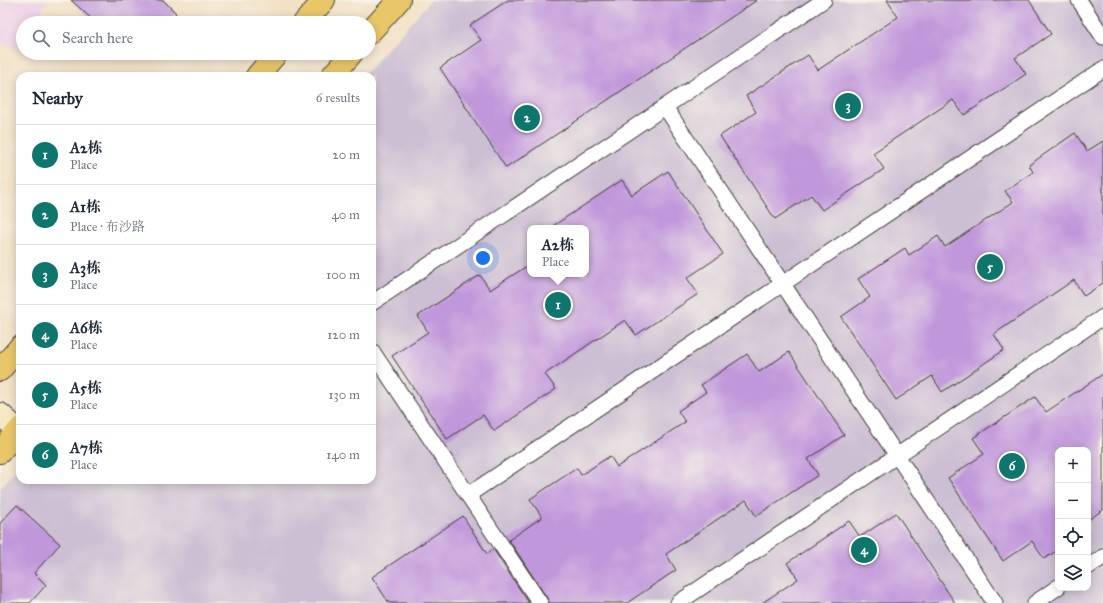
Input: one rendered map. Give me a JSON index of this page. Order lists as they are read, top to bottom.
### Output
{
  "page": {
    "search": "Search here",
    "heading": ["Nearby", "6 results"],
    "pins": [
      "3",
      "2",
      "5",
      "1",
      "6",
      "4"
    ],
    "list": [
      {
        "mark": "1",
        "name": "A2栋",
        "note": "Place",
        "value": "20 m"
      },
      {
        "mark": "2",
        "name": "A1栋",
        "note": "Place · 布沙路",
        "value": "40 m"
      },
      {
        "mark": "3",
        "name": "A3栋",
        "note": "Place",
        "value": "100 m"
      },
      {
        "mark": "4",
        "name": "A6栋",
        "note": "Place",
        "value": "120 m"
      },
      {
        "mark": "5",
        "name": "A5栋",
        "note": "Place",
        "value": "130 m"
      },
      {
        "mark": "6",
        "name": "A7栋",
        "note": "Place",
        "value": "140 m"
      }
    ],
    "popup": ["A2栋", "Place"],
    "map_buttons": ["+", "−"]
  }
}
